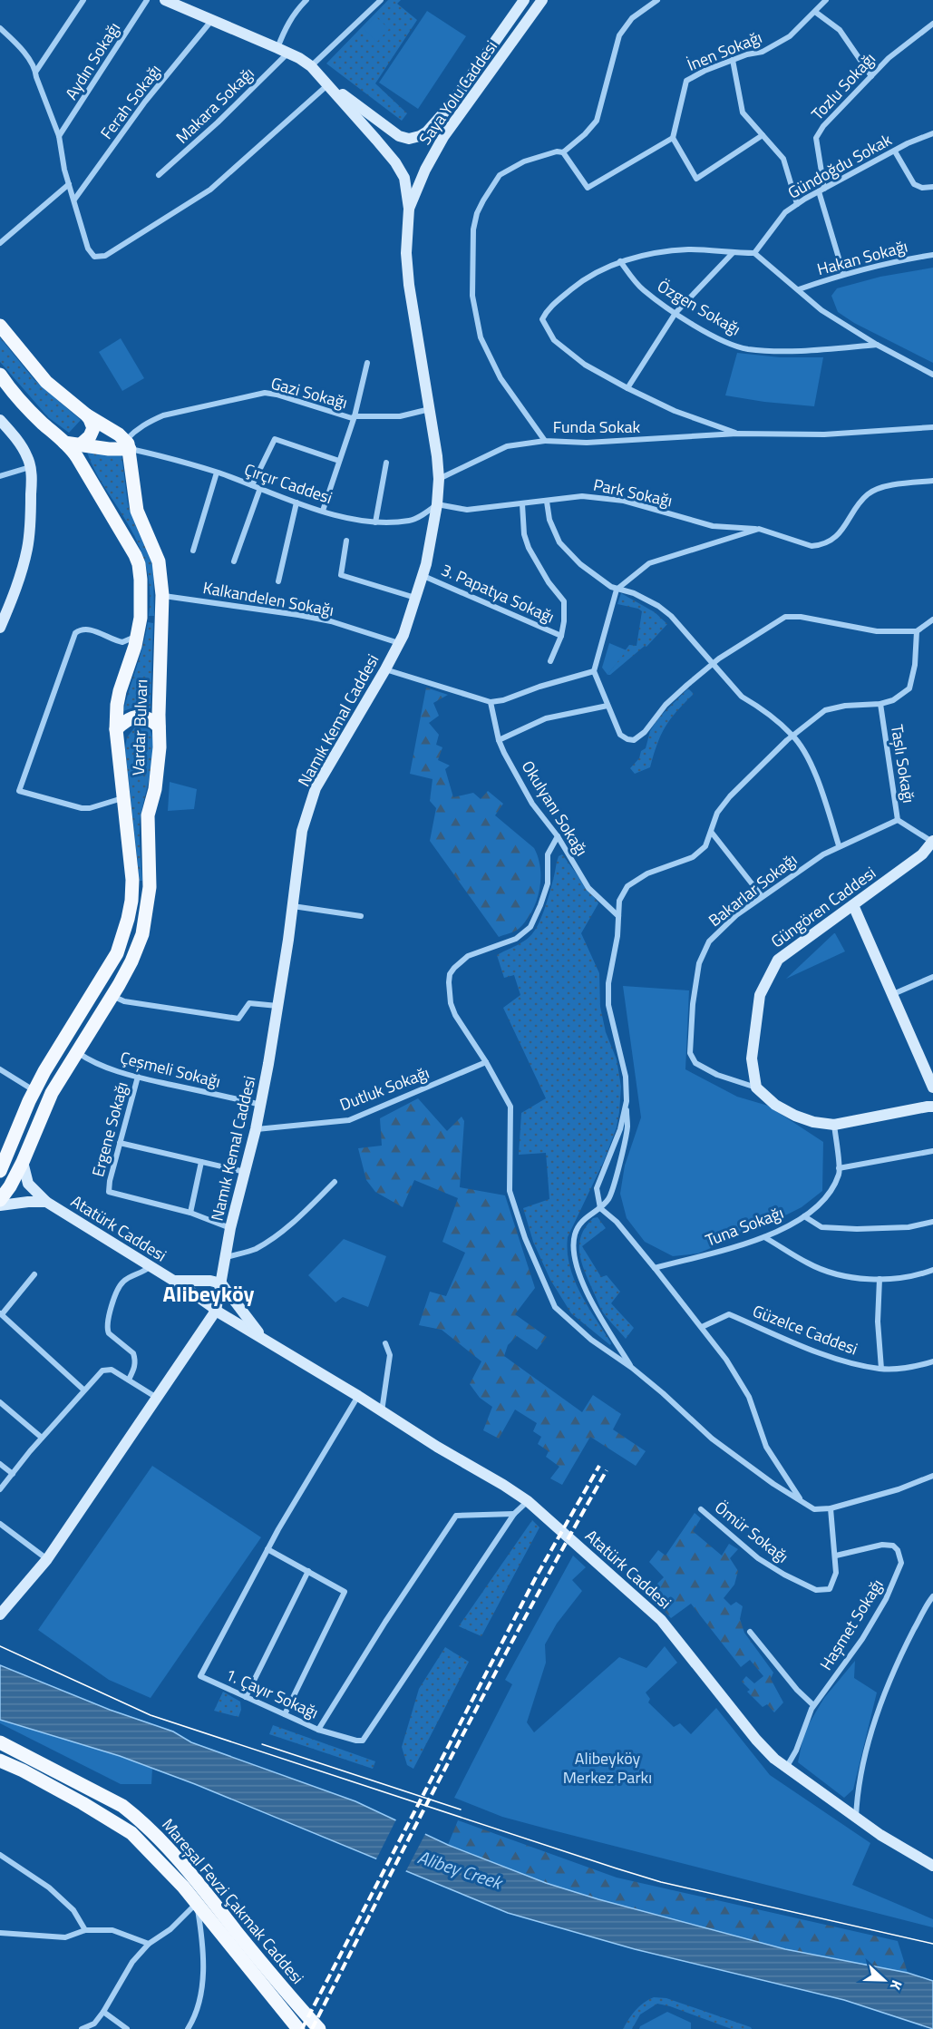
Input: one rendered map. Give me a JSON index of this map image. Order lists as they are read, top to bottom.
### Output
{
  "streets": {
    "main road": [
      "Saya Yolu Caddesi",
      "Namık Kemal Caddesi",
      "Vardar Bulvarı",
      "Güngören Caddesi",
      "Atatürk Caddesi",
      "Mareşal Fevzi Çakmak Caddesi"
    ],
    "street": [
      "İnen Sokağı",
      "Aydın Sokağı",
      "Tozlu Sokağı",
      "Ferah Sokağı",
      "Makara Sokağı",
      "Gündoğdu Sokak",
      "Hakan Sokağı",
      "Özgen Sokağı",
      "Gazi Sokağı",
      "Funda Sokak",
      "Çırçır Caddesi",
      "Park Sokağı",
      "3. Papatya Sokağı",
      "Kalkandelen Sokağı",
      "Taşlı Sokağı",
      "Okulyanı Sokağı",
      "Bakarlar Sokağı",
      "Çeşmeli Sokağı",
      "Dutluk Sokağı",
      "Ergene Sokağı",
      "Tuna Sokağı",
      "Güzelce Caddesi",
      "Ömür Sokağı",
      "Haşmet Sokağı",
      "1. Çayır Sokağı"
    ]
  },
  "crossings": [
    ["Tozlu Sokağı", "Gündoğdu Sokak"],
    ["Saya Yolu Caddesi", "Namık Kemal Caddesi"],
    ["Ferah Sokağı", "Namık Kemal Caddesi"],
    ["Makara Sokağı", "Namık Kemal Caddesi"],
    ["Gazi Sokağı", "Çırçır Caddesi"],
    ["Gazi Sokağı", "Namık Kemal Caddesi"],
    ["Gazi Sokağı", "Vardar Bulvarı"],
    ["Çırçır Caddesi", "Park Sokağı"],
    ["Çırçır Caddesi", "Namık Kemal Caddesi"],
    ["Çırçır Caddesi", "Vardar Bulvarı"],
    ["Park Sokağı", "Namık Kemal Caddesi"],
    ["3. Papatya Sokağı", "Namık Kemal Caddesi"],
    ["Kalkandelen Sokağı", "Namık Kemal Caddesi"],
    ["Kalkandelen Sokağı", "Vardar Bulvarı"],
    ["Namık Kemal Caddesi", "Çeşmeli Sokağı"],
    ["Namık Kemal Caddesi", "Dutluk Sokağı"],
    ["Namık Kemal Caddesi", "Ergene Sokağı"],
    ["Namık Kemal Caddesi", "Atatürk Caddesi"],
    ["Vardar Bulvarı", "Çeşmeli Sokağı"],
    ["Vardar Bulvarı", "Atatürk Caddesi"],
    ["Taşlı Sokağı", "Bakarlar Sokağı"],
    ["Taşlı Sokağı", "Güngören Caddesi"],
    ["Bakarlar Sokağı", "Güngören Caddesi"],
    ["Çeşmeli Sokağı", "Ergene Sokağı"],
    ["Atatürk Caddesi", "Haşmet Sokağı"],
    ["Atatürk Caddesi", "1. Çayır Sokağı"],
    ["Ömür Sokağı", "Haşmet Sokağı"]
  ],
  "districts": ["Alibeyköy"],
  "water": ["Alibey Creek"],
  "parks": ["Alibeyköy Merkez Parkı"],
  "north": "right"
}
